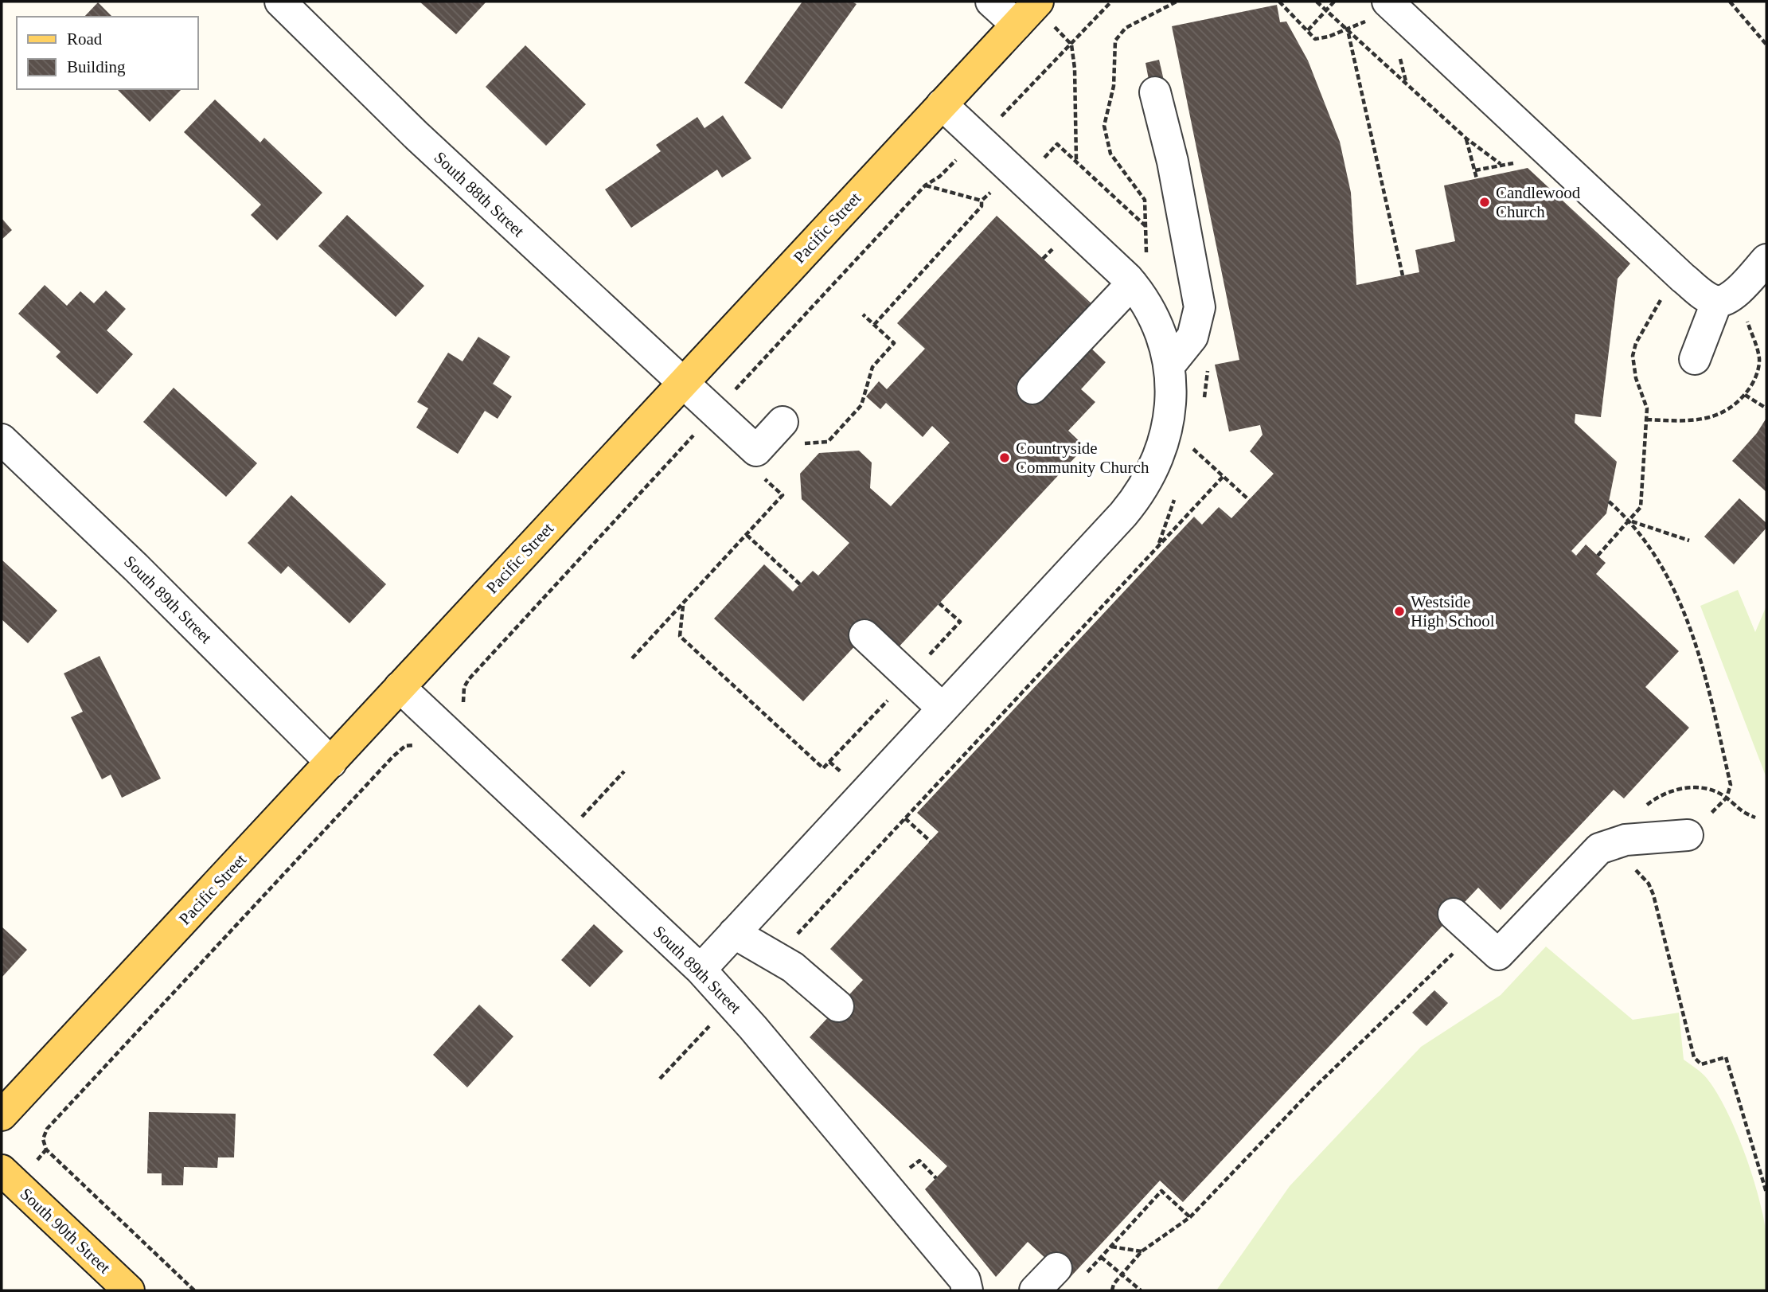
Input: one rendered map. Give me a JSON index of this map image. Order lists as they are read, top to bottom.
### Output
{
  "streets": {
    "main road": ["Pacific Street", "South 90th Street"],
    "street": ["South 88th Street", "South 89th Street"]
  },
  "crossings": [
    ["South 88th Street", "Pacific Street"],
    ["Pacific Street", "South 89th Street"]
  ],
  "places": ["Candlewood Church", "Countryside Community Church", "Westside High School"],
  "legend": ["Road", "Building"]
}
